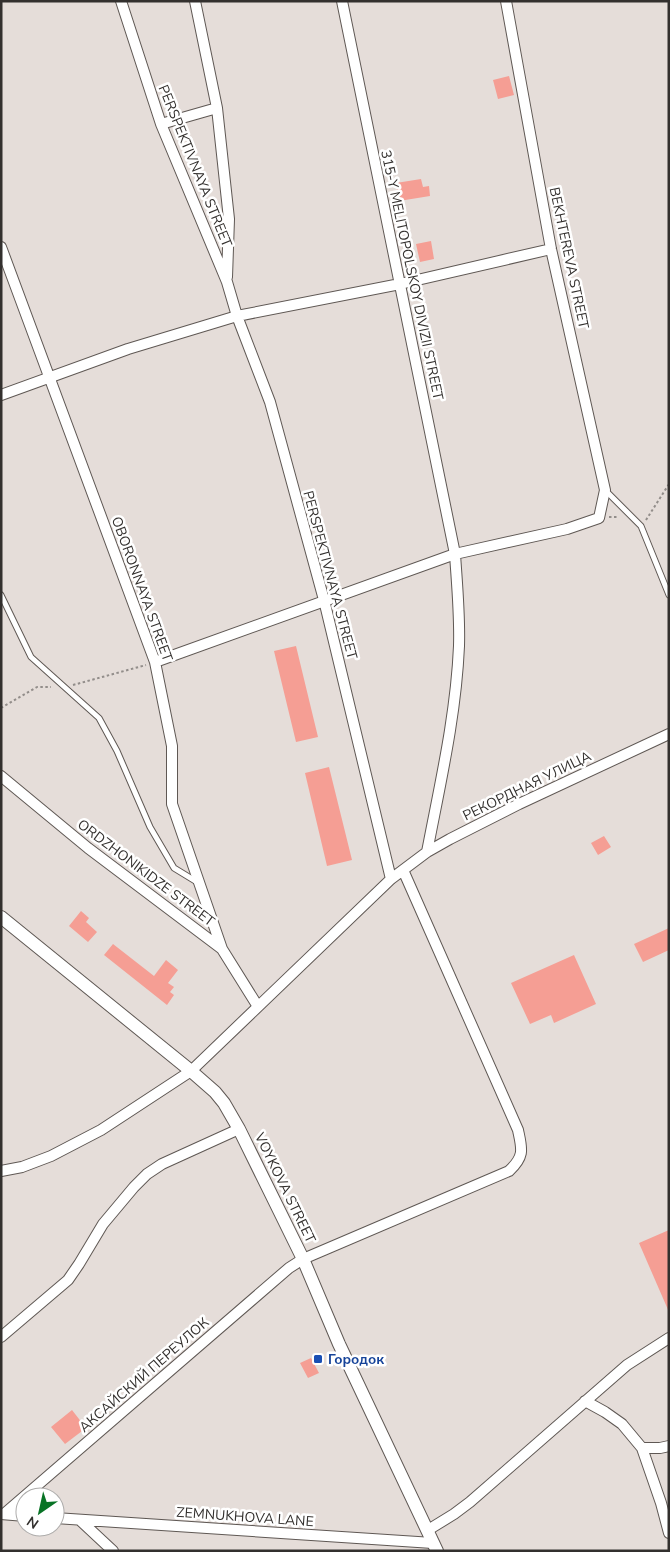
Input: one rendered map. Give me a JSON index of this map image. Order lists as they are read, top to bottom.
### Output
{
  "streets": {
    "street": [
      "PERSPEKTIVNAYA STREET",
      "BEKHTEREVA STREET",
      "315-Y MELITOPOLSKOY DIVIZII STREET",
      "OBORONNAYA STREET",
      "РЕКОРДНАЯ УЛИЦА",
      "ORDZHONIKIDZE STREET",
      "VOYKOVA STREET",
      "АКСАЙСКИЙ ПЕРЕУЛОК",
      "ZEMNUKHOVA LANE"
    ]
  },
  "crossings": [
    ["PERSPEKTIVNAYA STREET", "РЕКОРДНАЯ УЛИЦА"],
    ["315-Y MELITOPOLSKOY DIVIZII STREET", "РЕКОРДНАЯ УЛИЦА"],
    ["OBORONNAYA STREET", "ORDZHONIKIDZE STREET"],
    ["РЕКОРДНАЯ УЛИЦА", "ORDZHONIKIDZE STREET"],
    ["РЕКОРДНАЯ УЛИЦА", "VOYKOVA STREET"],
    ["РЕКОРДНАЯ УЛИЦА", "АКСАЙСКИЙ ПЕРЕУЛОК"],
    ["VOYKOVA STREET", "АКСАЙСКИЙ ПЕРЕУЛОК"],
    ["VOYKOVA STREET", "ZEMNUKHOVA LANE"]
  ],
  "places": {
    "transit": ["Городок"]
  },
  "north": "bottom left"
}
